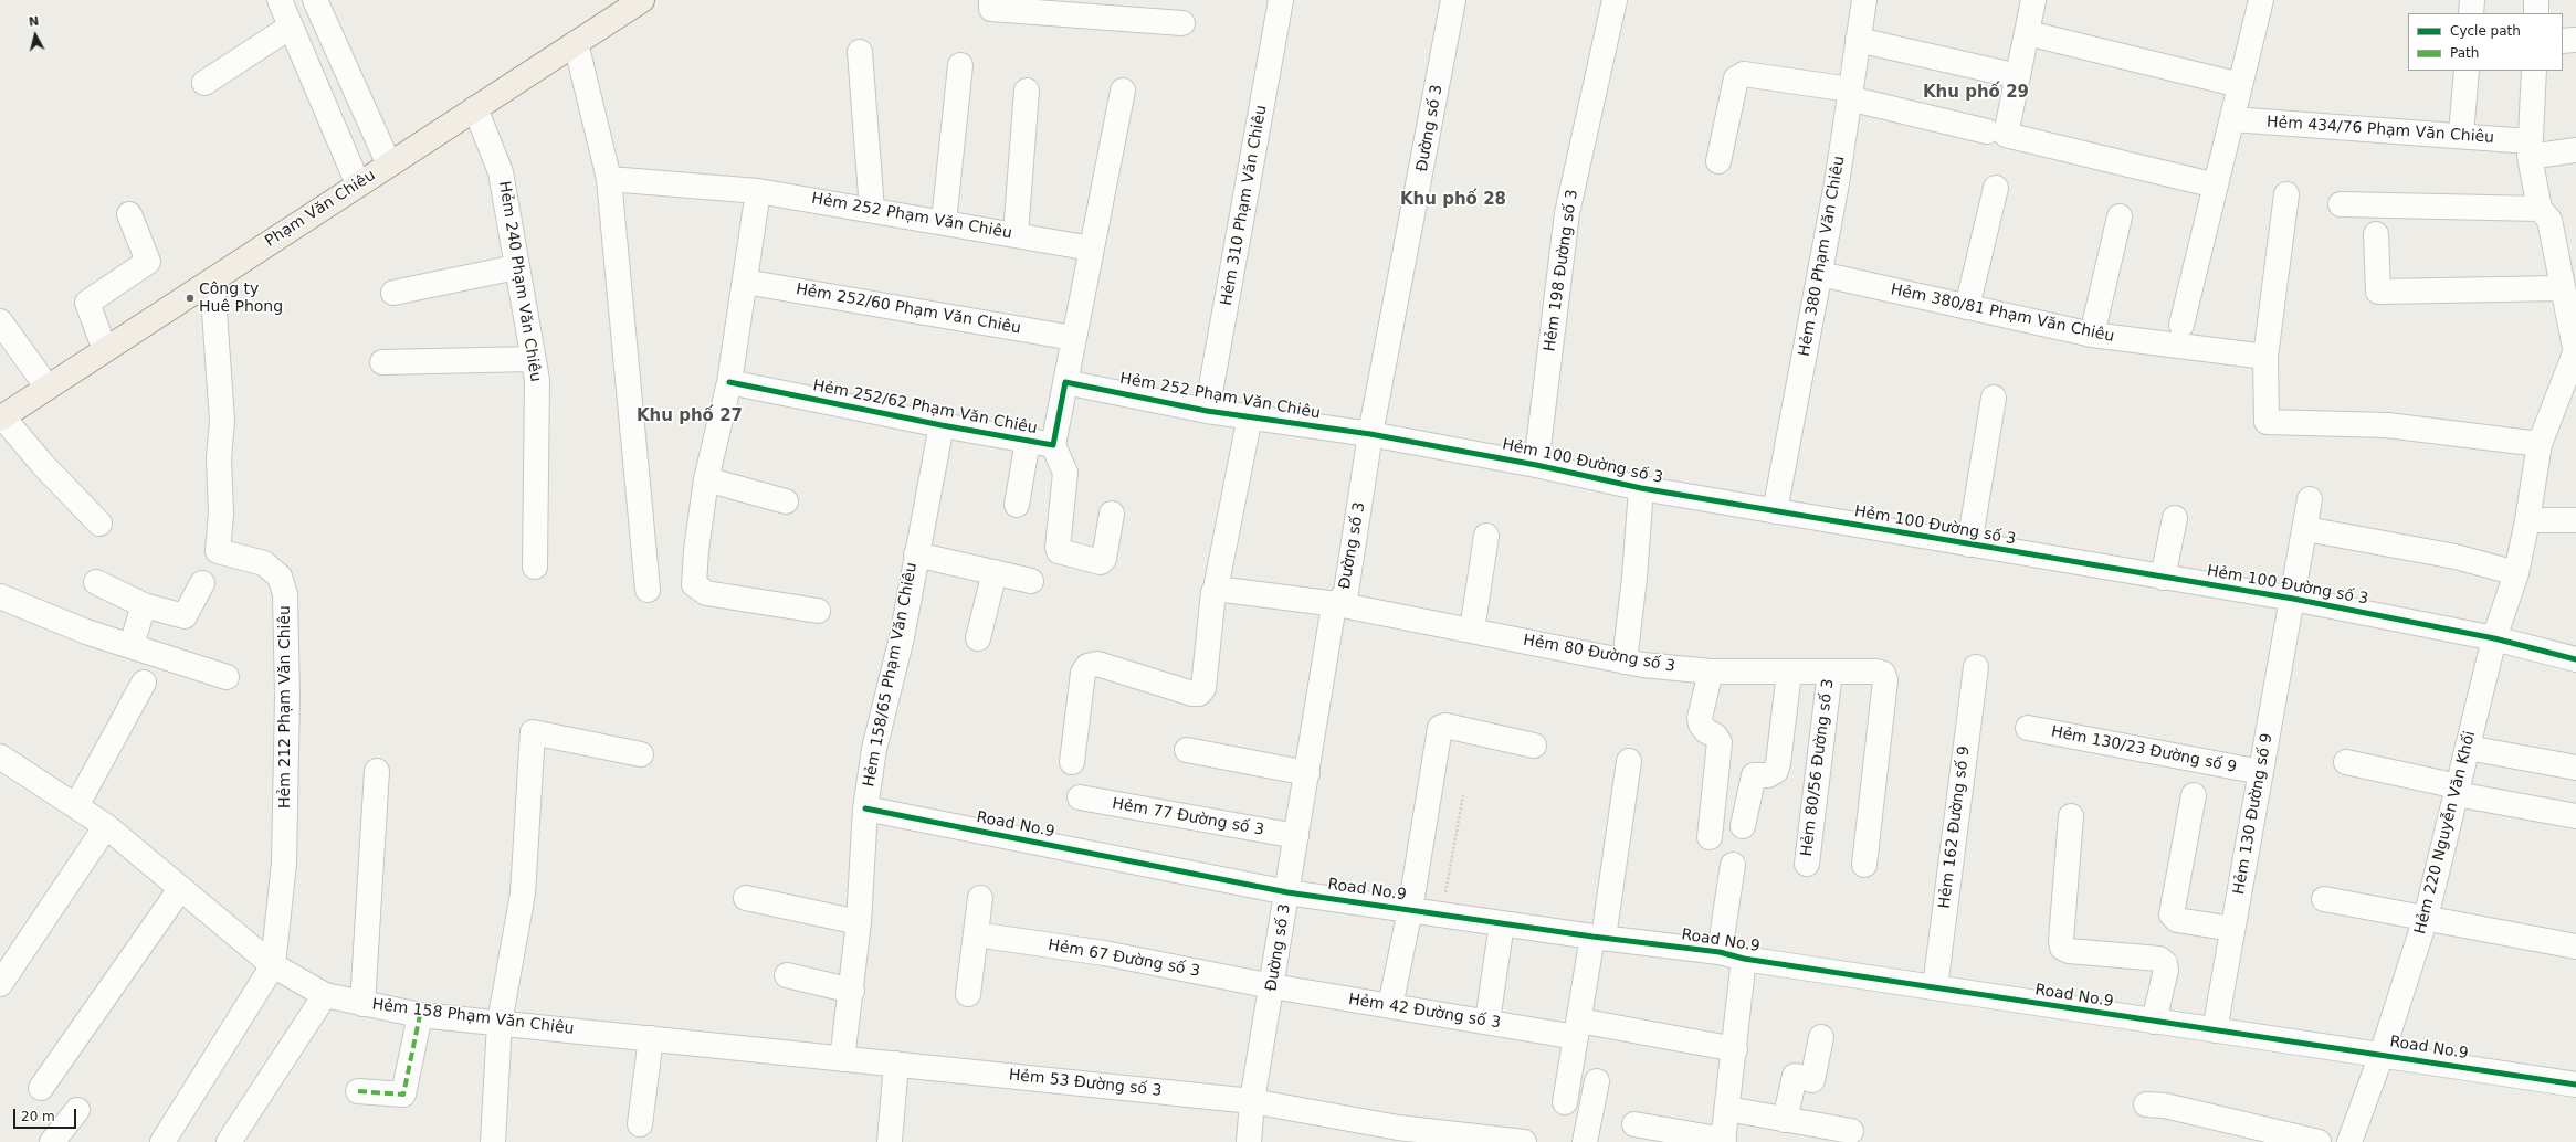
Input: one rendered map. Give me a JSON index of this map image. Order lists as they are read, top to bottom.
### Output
{
  "streets": {
    "main road": ["Phạm Văn Chiêu"],
    "street": [
      "Đường số 3",
      "Hẻm 434/76 Phạm Văn Chiêu",
      "Hẻm 310 Phạm Văn Chiêu",
      "Hẻm 252 Phạm Văn Chiêu",
      "Hẻm 380 Phạm Văn Chiêu",
      "Hẻm 198 Đường số 3",
      "Hẻm 240 Phạm Văn Chiêu",
      "Hẻm 252/60 Phạm Văn Chiêu",
      "Hẻm 380/81 Phạm Văn Chiêu",
      "Hẻm 252/62 Phạm Văn Chiêu",
      "Hẻm 100 Đường số 3",
      "Hẻm 80 Đường số 3",
      "Hẻm 158/65 Phạm Văn Chiêu",
      "Hẻm 212 Phạm Văn Chiêu",
      "Hẻm 130/23 Đường số 9",
      "Hẻm 80/56 Đường số 3",
      "Hẻm 130 Đường số 9",
      "Hẻm 77 Đường số 3",
      "Road No.9",
      "Hẻm 162 Đường số 9",
      "Hẻm 220 Nguyễn Văn Khối",
      "Hẻm 67 Đường số 3",
      "Hẻm 42 Đường số 3",
      "Hẻm 158 Phạm Văn Chiêu",
      "Hẻm 53 Đường số 3"
    ]
  },
  "crossings": [
    ["Đường số 3", "Hẻm 252 Phạm Văn Chiêu"],
    ["Đường số 3", "Hẻm 100 Đường số 3"],
    ["Đường số 3", "Hẻm 80 Đường số 3"],
    ["Đường số 3", "Hẻm 77 Đường số 3"],
    ["Đường số 3", "Road No.9"],
    ["Đường số 3", "Hẻm 67 Đường số 3"],
    ["Đường số 3", "Hẻm 42 Đường số 3"],
    ["Đường số 3", "Hẻm 53 Đường số 3"],
    ["Hẻm 310 Phạm Văn Chiêu", "Hẻm 252 Phạm Văn Chiêu"],
    ["Phạm Văn Chiêu", "Hẻm 240 Phạm Văn Chiêu"],
    ["Phạm Văn Chiêu", "Hẻm 212 Phạm Văn Chiêu"],
    ["Hẻm 252 Phạm Văn Chiêu", "Hẻm 252/62 Phạm Văn Chiêu"],
    ["Hẻm 252 Phạm Văn Chiêu", "Hẻm 100 Đường số 3"],
    ["Hẻm 380 Phạm Văn Chiêu", "Hẻm 380/81 Phạm Văn Chiêu"],
    ["Hẻm 380 Phạm Văn Chiêu", "Hẻm 100 Đường số 3"],
    ["Hẻm 198 Đường số 3", "Hẻm 100 Đường số 3"],
    ["Hẻm 252/62 Phạm Văn Chiêu", "Hẻm 158/65 Phạm Văn Chiêu"],
    ["Hẻm 100 Đường số 3", "Hẻm 130 Đường số 9"],
    ["Hẻm 100 Đường số 3", "Hẻm 220 Nguyễn Văn Khối"],
    ["Hẻm 80 Đường số 3", "Hẻm 80/56 Đường số 3"],
    ["Hẻm 158/65 Phạm Văn Chiêu", "Road No.9"],
    ["Hẻm 158/65 Phạm Văn Chiêu", "Hẻm 158 Phạm Văn Chiêu"],
    ["Hẻm 212 Phạm Văn Chiêu", "Hẻm 158 Phạm Văn Chiêu"],
    ["Hẻm 130/23 Đường số 9", "Hẻm 130 Đường số 9"],
    ["Hẻm 130 Đường số 9", "Road No.9"],
    ["Road No.9", "Hẻm 162 Đường số 9"],
    ["Road No.9", "Hẻm 220 Nguyễn Văn Khối"],
    ["Hẻm 67 Đường số 3", "Hẻm 42 Đường số 3"],
    ["Hẻm 158 Phạm Văn Chiêu", "Hẻm 53 Đường số 3"]
  ],
  "districts": ["Khu phố 29", "Khu phố 28", "Khu phố 27"],
  "places": ["Công ty Huê Phong"],
  "legend": ["Cycle path", "Path"],
  "scale_bar": "20 m",
  "north": "top"
}
